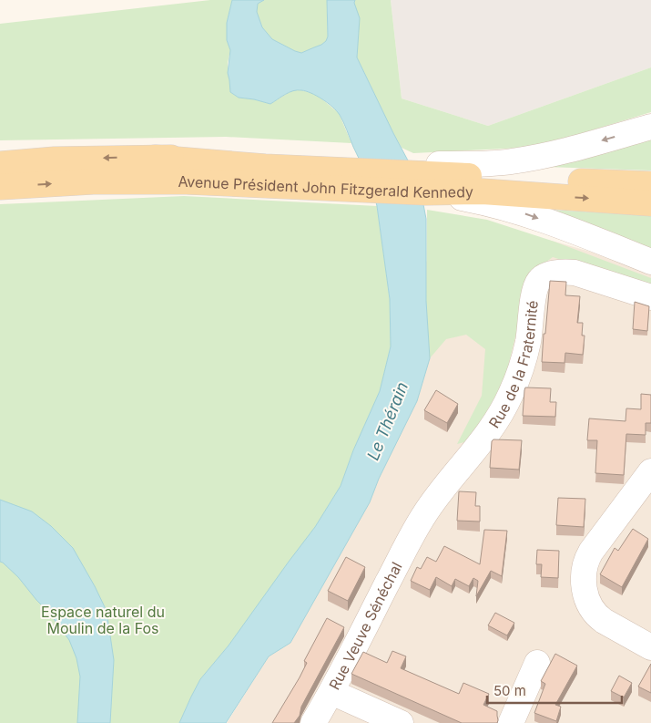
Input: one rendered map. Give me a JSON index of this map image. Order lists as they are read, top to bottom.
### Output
{
  "streets": {
    "main road": ["Avenue Président John Fitzgerald Kennedy"],
    "street": ["Rue de la Fraternité", "Rue Veuve Sénéchal"]
  },
  "crossings": [
    ["Rue de la Fraternité", "Rue Veuve Sénéchal"]
  ],
  "water": ["Le Thérain"],
  "parks": ["Espace naturel du Moulin de la Fos"],
  "scale_bar": "50 m"
}
